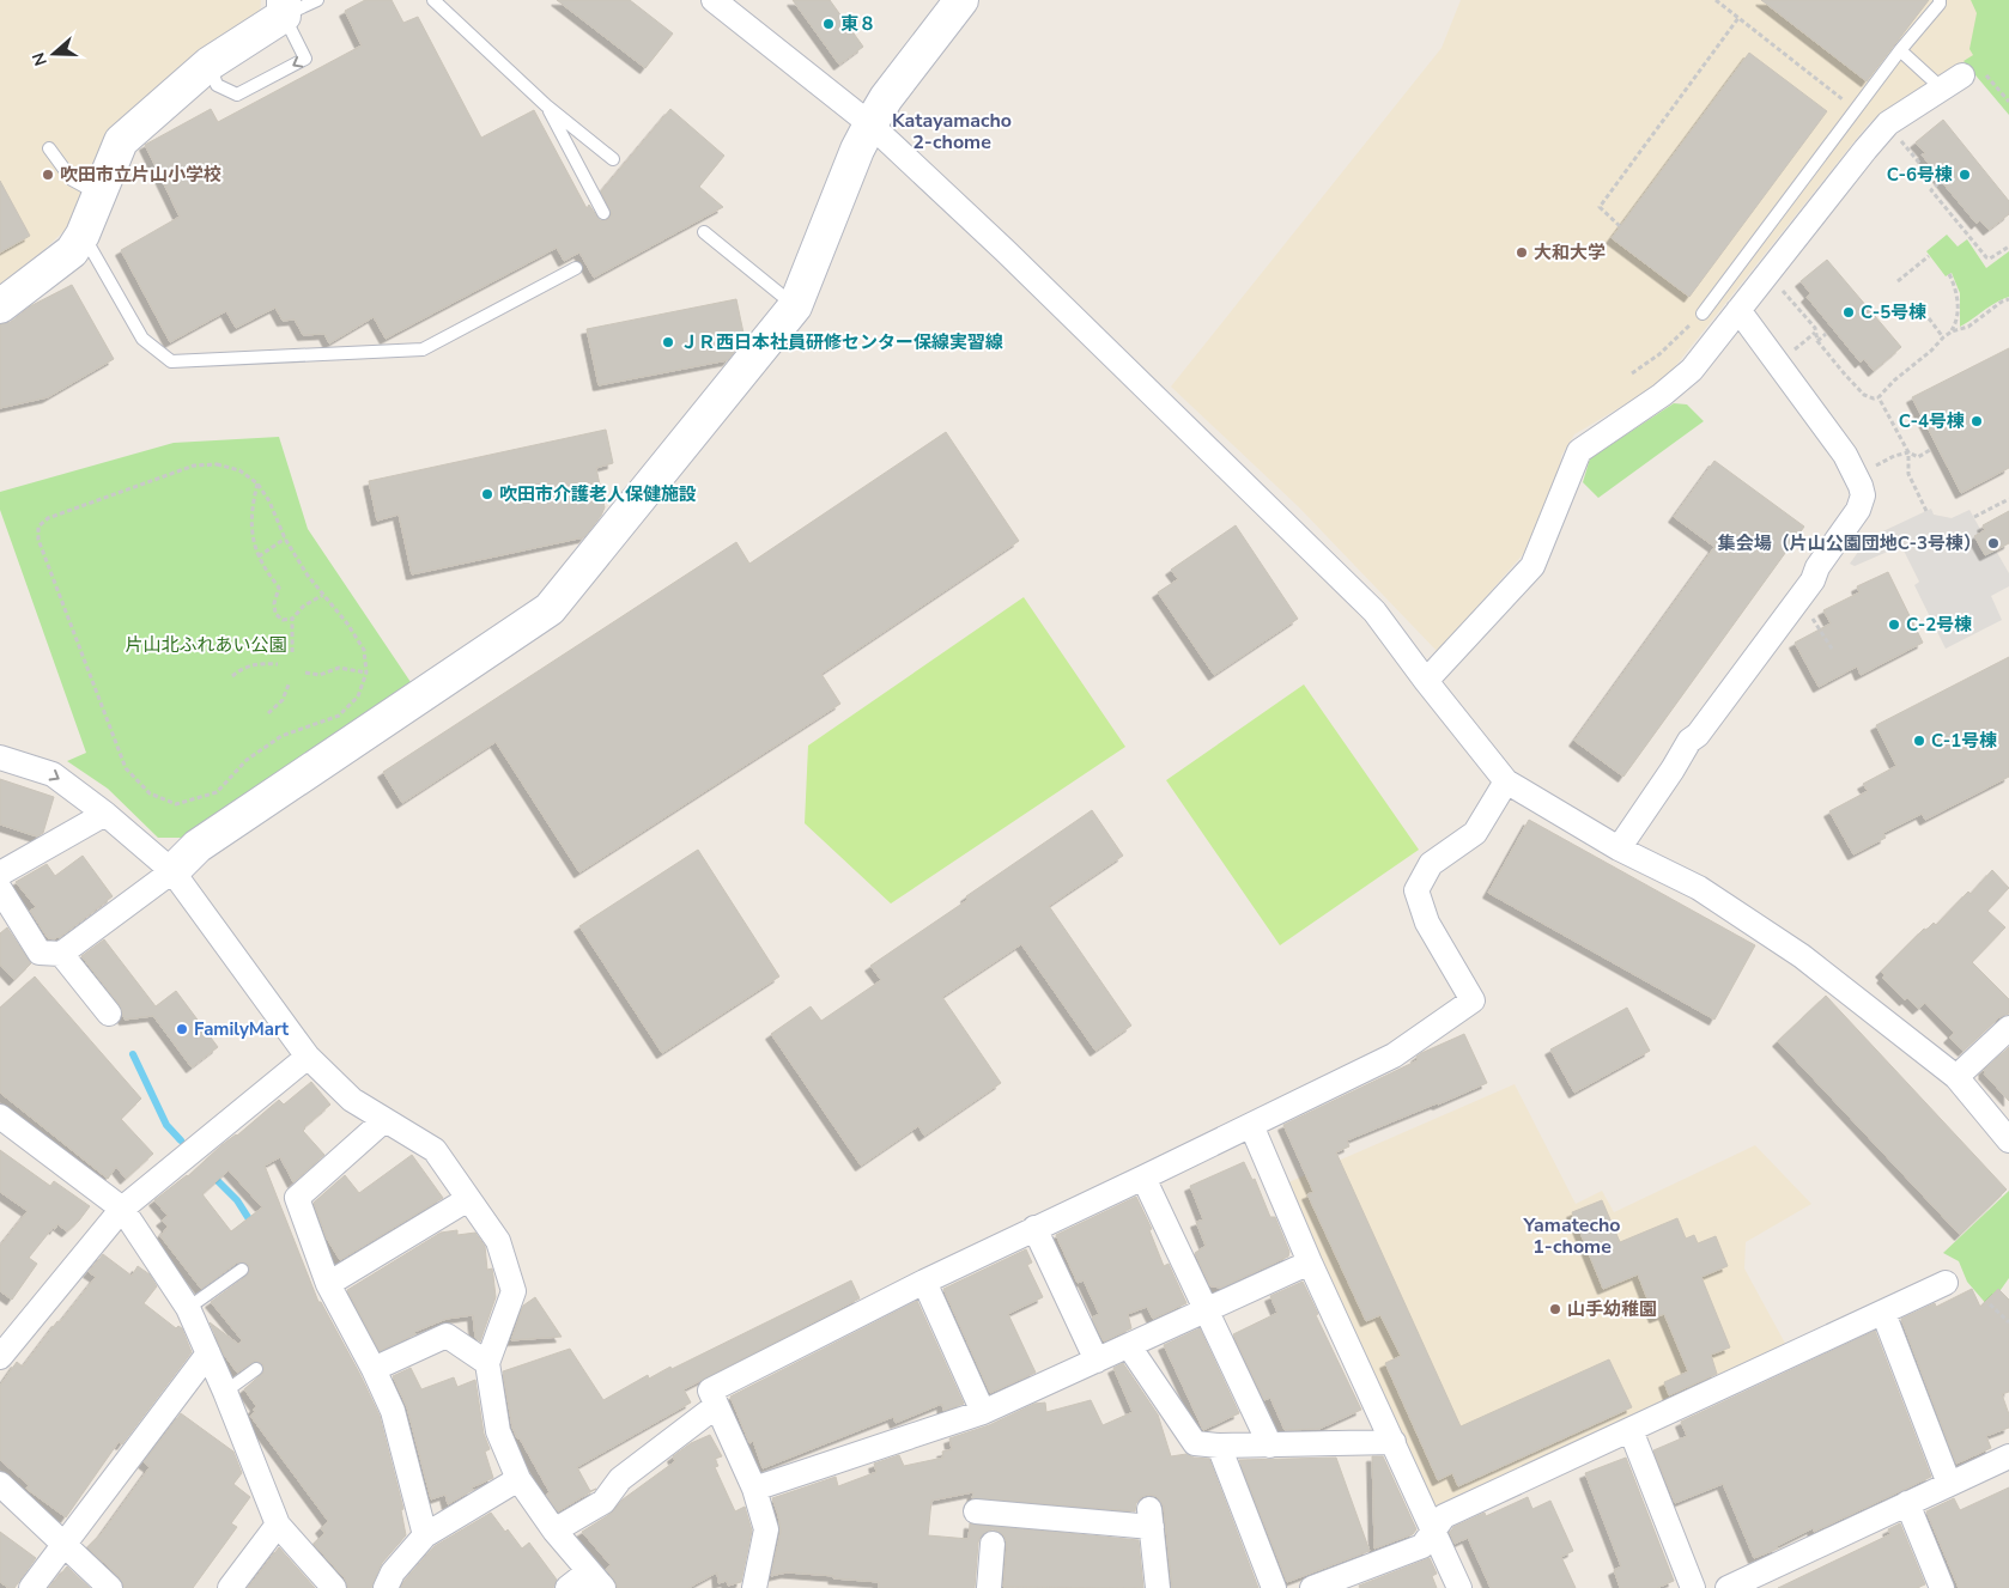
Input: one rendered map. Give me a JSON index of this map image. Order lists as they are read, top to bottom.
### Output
{
  "districts": ["Katayamacho 2-chome", "Yamatecho 1-chome"],
  "parks": ["片山北ふれあい公園"],
  "places": [
    "東８",
    "吹田市立片山小学校",
    "C-6号棟",
    "大和大学",
    "C-5号棟",
    "ＪＲ西日本社員研修センター保線実習線",
    "C-4号棟",
    "吹田市介護老人保健施設",
    "集会場（片山公園団地C-3号棟）",
    "C-2号棟",
    "C-1号棟",
    "FamilyMart",
    "山手幼稚園"
  ],
  "north": "left"
}
